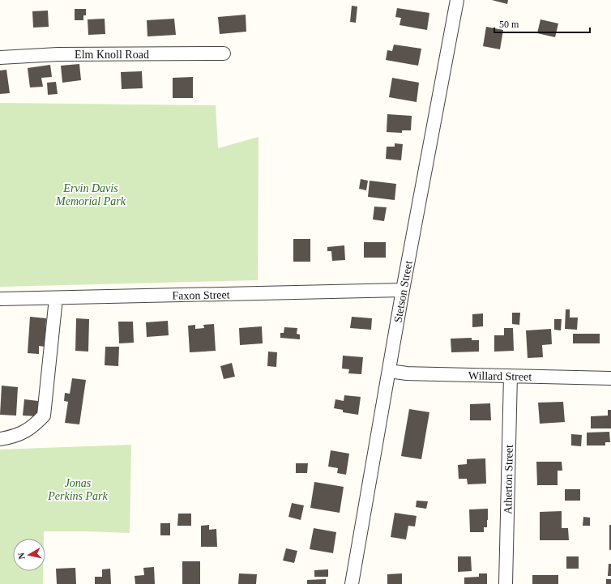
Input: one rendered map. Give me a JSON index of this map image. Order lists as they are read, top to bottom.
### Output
{
  "streets": {
    "street": [
      "Elm Knoll Road",
      "Stetson Street",
      "Faxon Street",
      "Willard Street",
      "Atherton Street"
    ]
  },
  "crossings": [
    ["Stetson Street", "Faxon Street"],
    ["Stetson Street", "Willard Street"],
    ["Willard Street", "Atherton Street"]
  ],
  "parks": ["Ervin Davis Memorial Park", "Jonas Perkins Park"],
  "scale_bar": "50 m",
  "north": "left"
}
